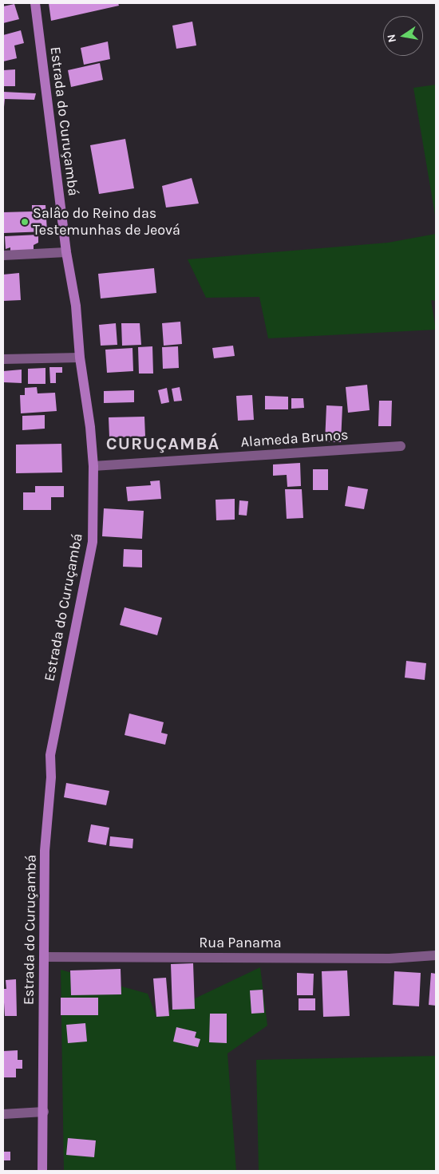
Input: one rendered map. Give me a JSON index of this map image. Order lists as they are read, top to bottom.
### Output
{
  "streets": {
    "street": ["Estrada do Curuçambá", "Alameda Brunos", "Rua Panama"]
  },
  "crossings": [
    ["Estrada do Curuçambá", "Alameda Brunos"],
    ["Estrada do Curuçambá", "Rua Panama"]
  ],
  "districts": ["CURUÇAMBÁ"],
  "places": ["Salâo do Reino das Testemunhas de Jeová"],
  "north": "left"
}
